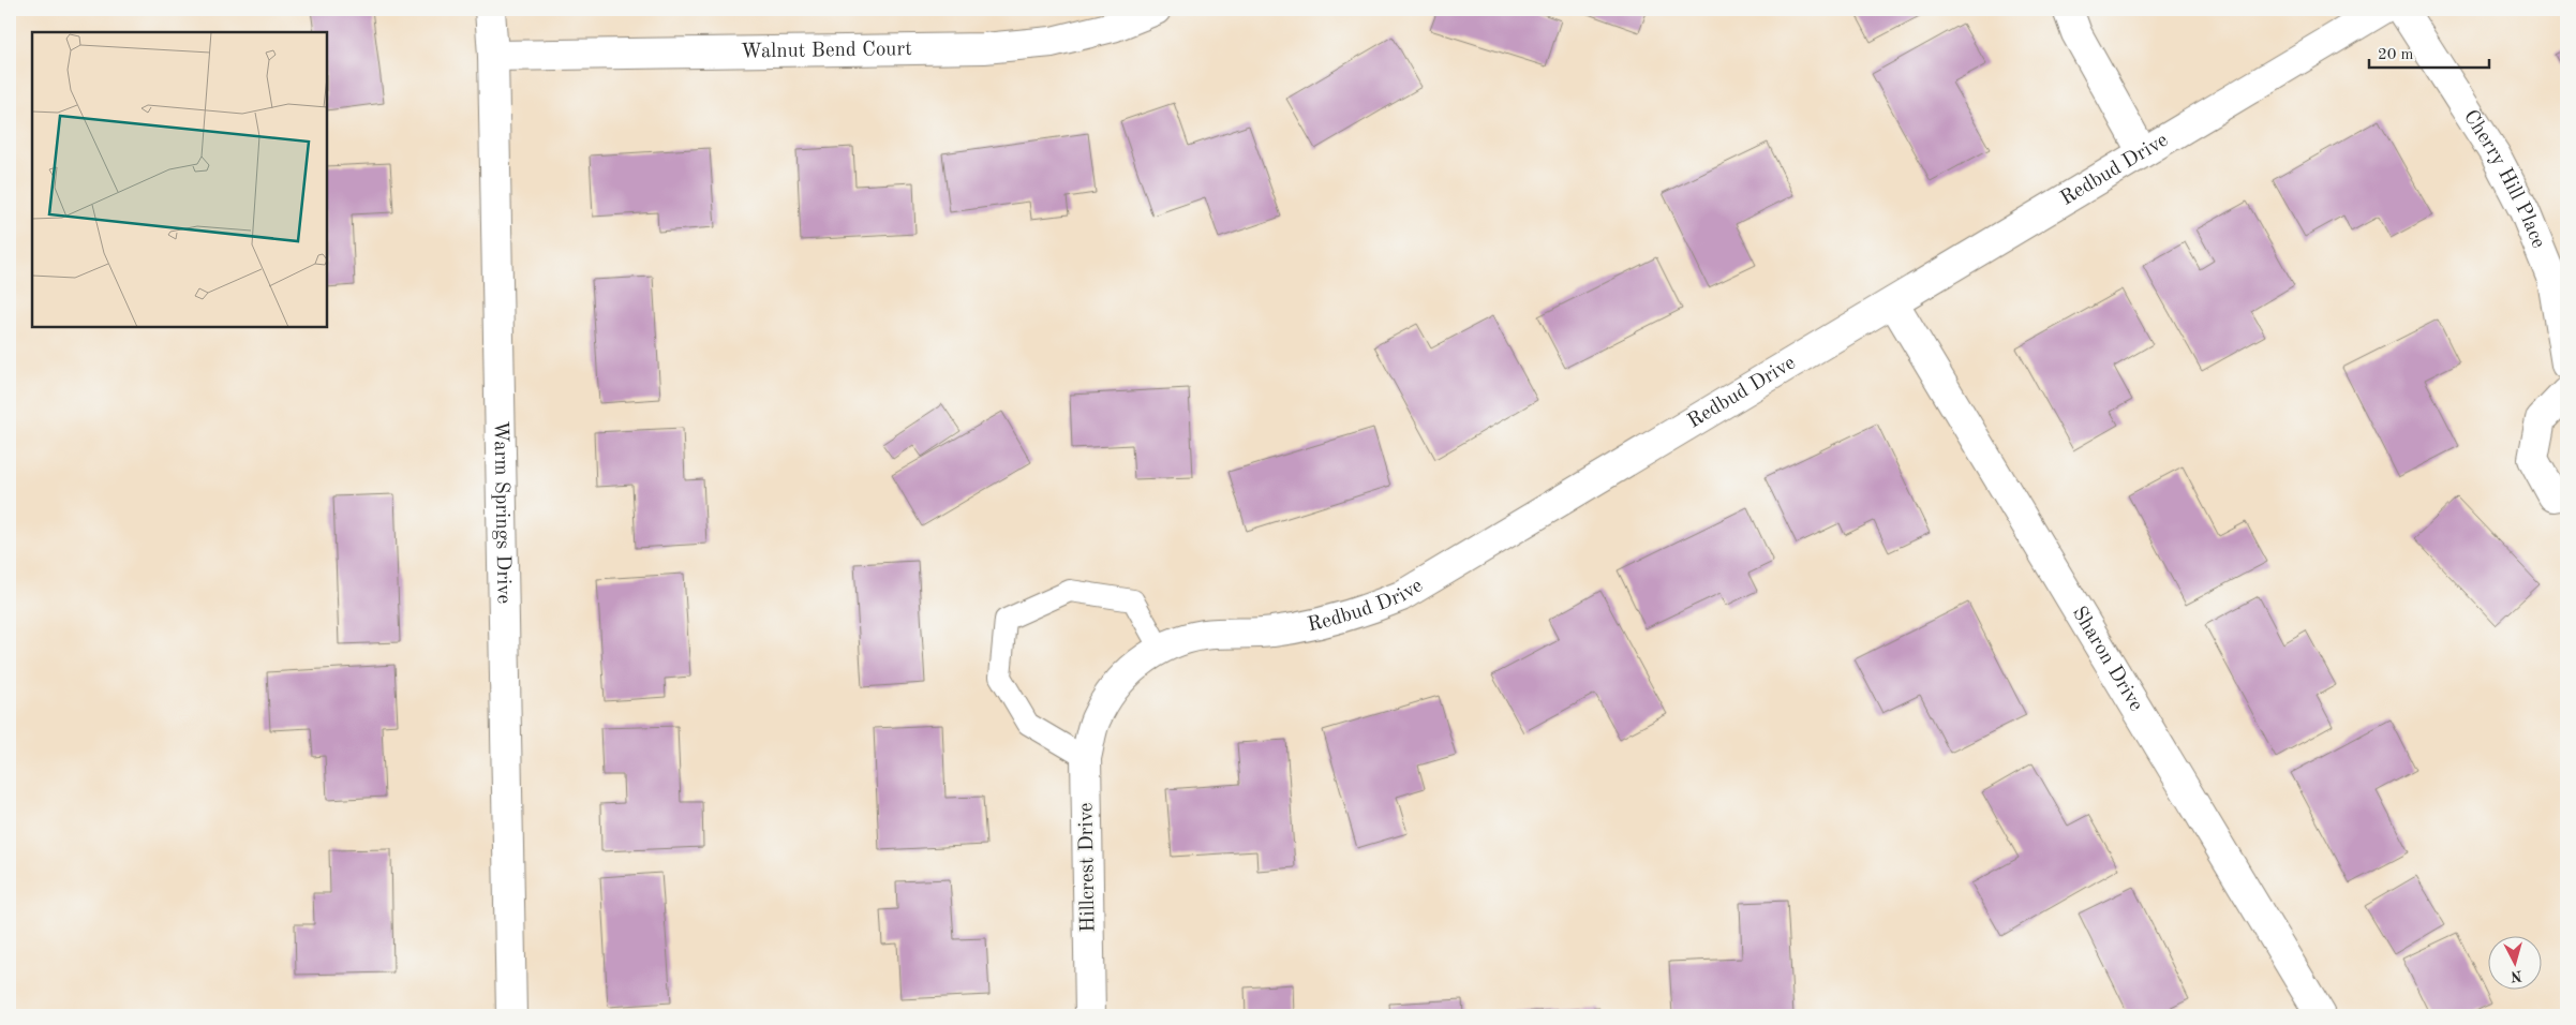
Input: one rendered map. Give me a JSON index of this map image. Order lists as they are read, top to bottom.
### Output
{
  "streets": {
    "street": [
      "Walnut Bend Court",
      "Redbud Drive",
      "Cherry Hill Place",
      "Warm Springs Drive",
      "Sharon Drive",
      "Hillcrest Drive"
    ]
  },
  "crossings": [
    ["Walnut Bend Court", "Warm Springs Drive"],
    ["Redbud Drive", "Sharon Drive"],
    ["Redbud Drive", "Hillcrest Drive"]
  ],
  "scale_bar": "20 m",
  "north": "bottom"
}
